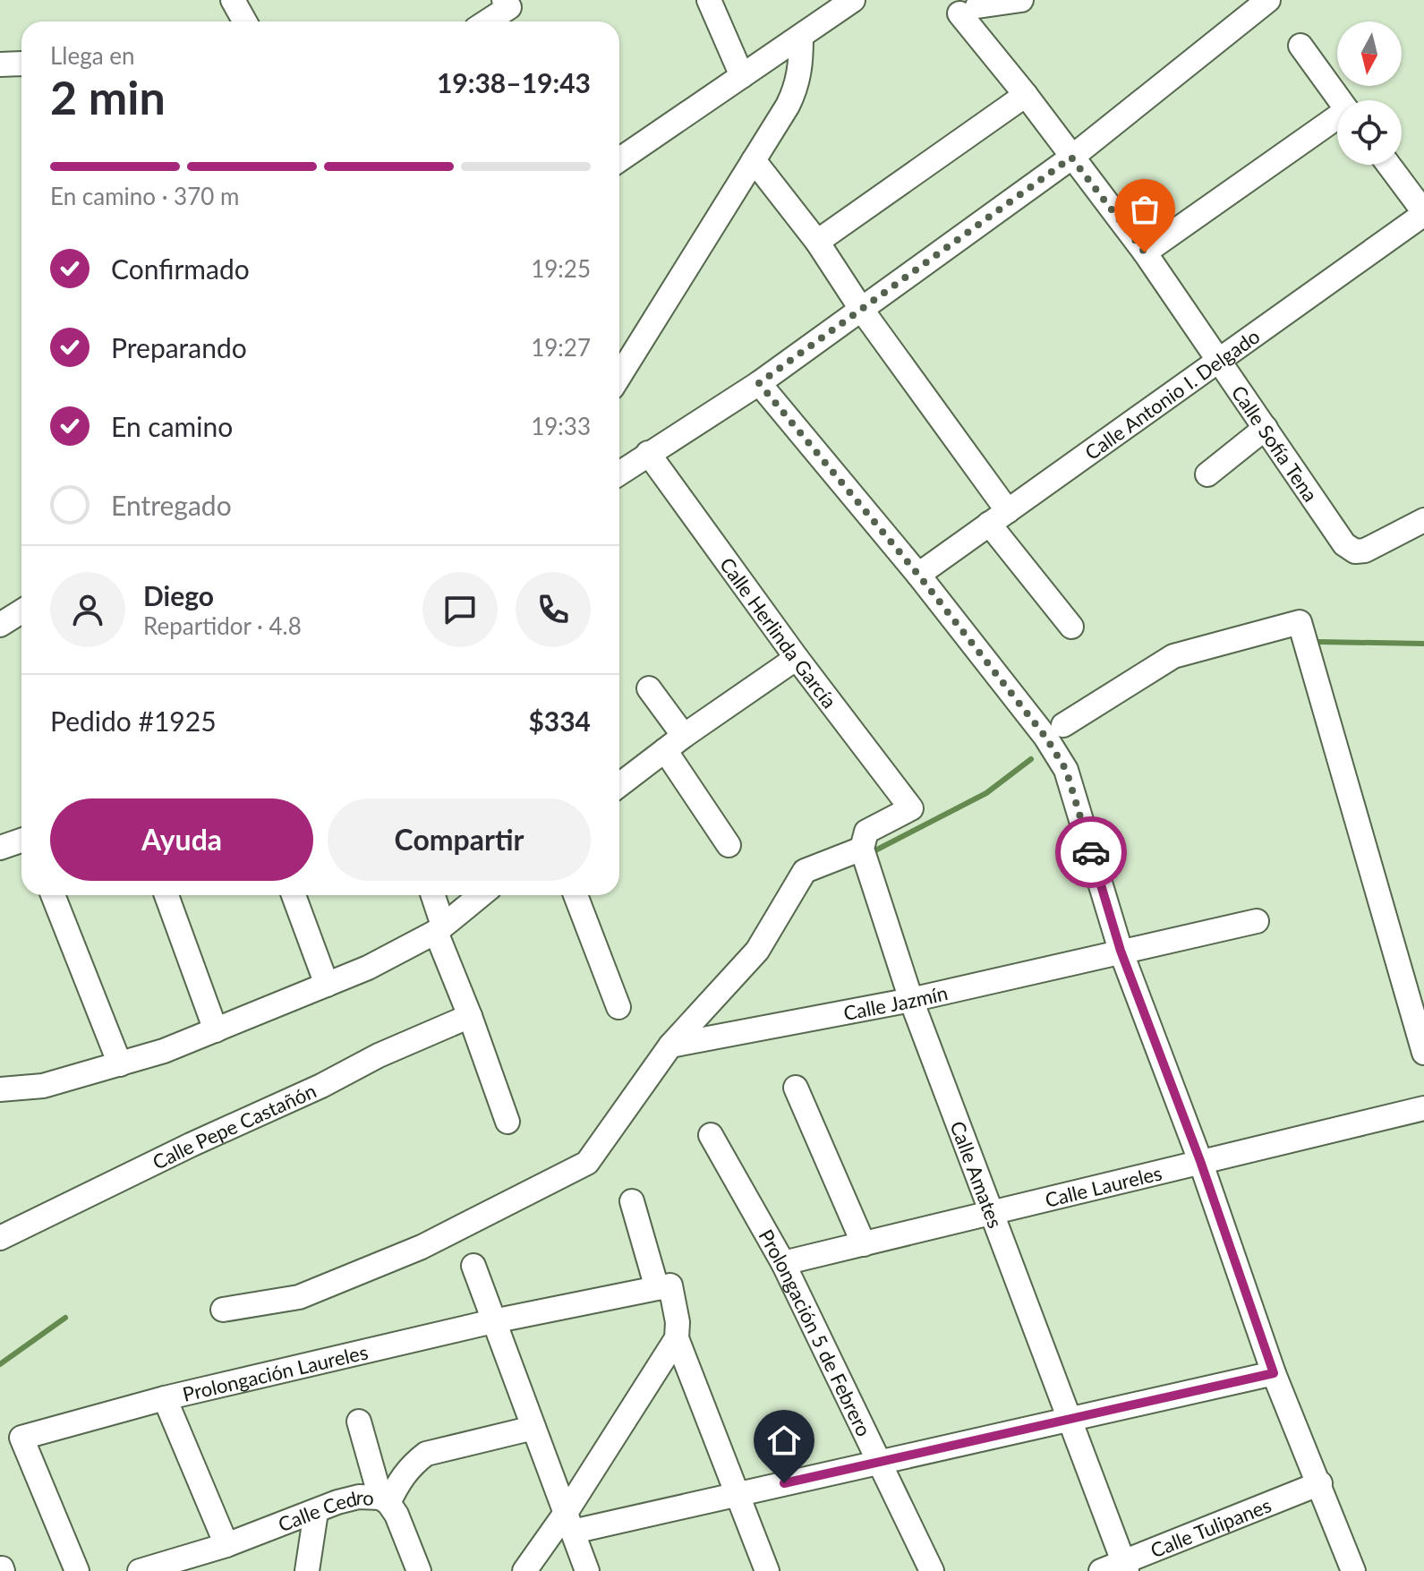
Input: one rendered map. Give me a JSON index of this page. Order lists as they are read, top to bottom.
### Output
{
  "streets": {
    "street": [
      "Calle Antonio I. Delgado",
      "Calle Sofía Tena",
      "Calle Herlinda García",
      "Calle Jazmín",
      "Calle Pepe Castañón",
      "Calle Amates",
      "Calle Laureles",
      "Prolongación 5 de Febrero",
      "Prolongación Laureles",
      "Calle Cedro",
      "Calle Tulipanes"
    ]
  },
  "crossings": [
    ["Calle Antonio I. Delgado", "Calle Sofía Tena"],
    ["Calle Herlinda García", "Calle Amates"],
    ["Calle Jazmín", "Calle Amates"],
    ["Calle Amates", "Calle Laureles"],
    ["Calle Amates", "Calle Tulipanes"],
    ["Calle Laureles", "Prolongación 5 de Febrero"]
  ],
  "north": "bottom",
  "page": {
    "heading": ["2 min", "Llega en", "19:38–19:43"],
    "panel": [
      "Diego",
      "Repartidor · 4.8",
      "Pedido #1925",
      "$334"
    ],
    "bar": "En camino · 370 m",
    "list": [
      ["Confirmado", "19:25"],
      ["Preparando", "19:27"],
      ["En camino", "19:33"],
      "Entregado"
    ],
    "buttons": ["Ayuda", "Compartir"]
  }
}
